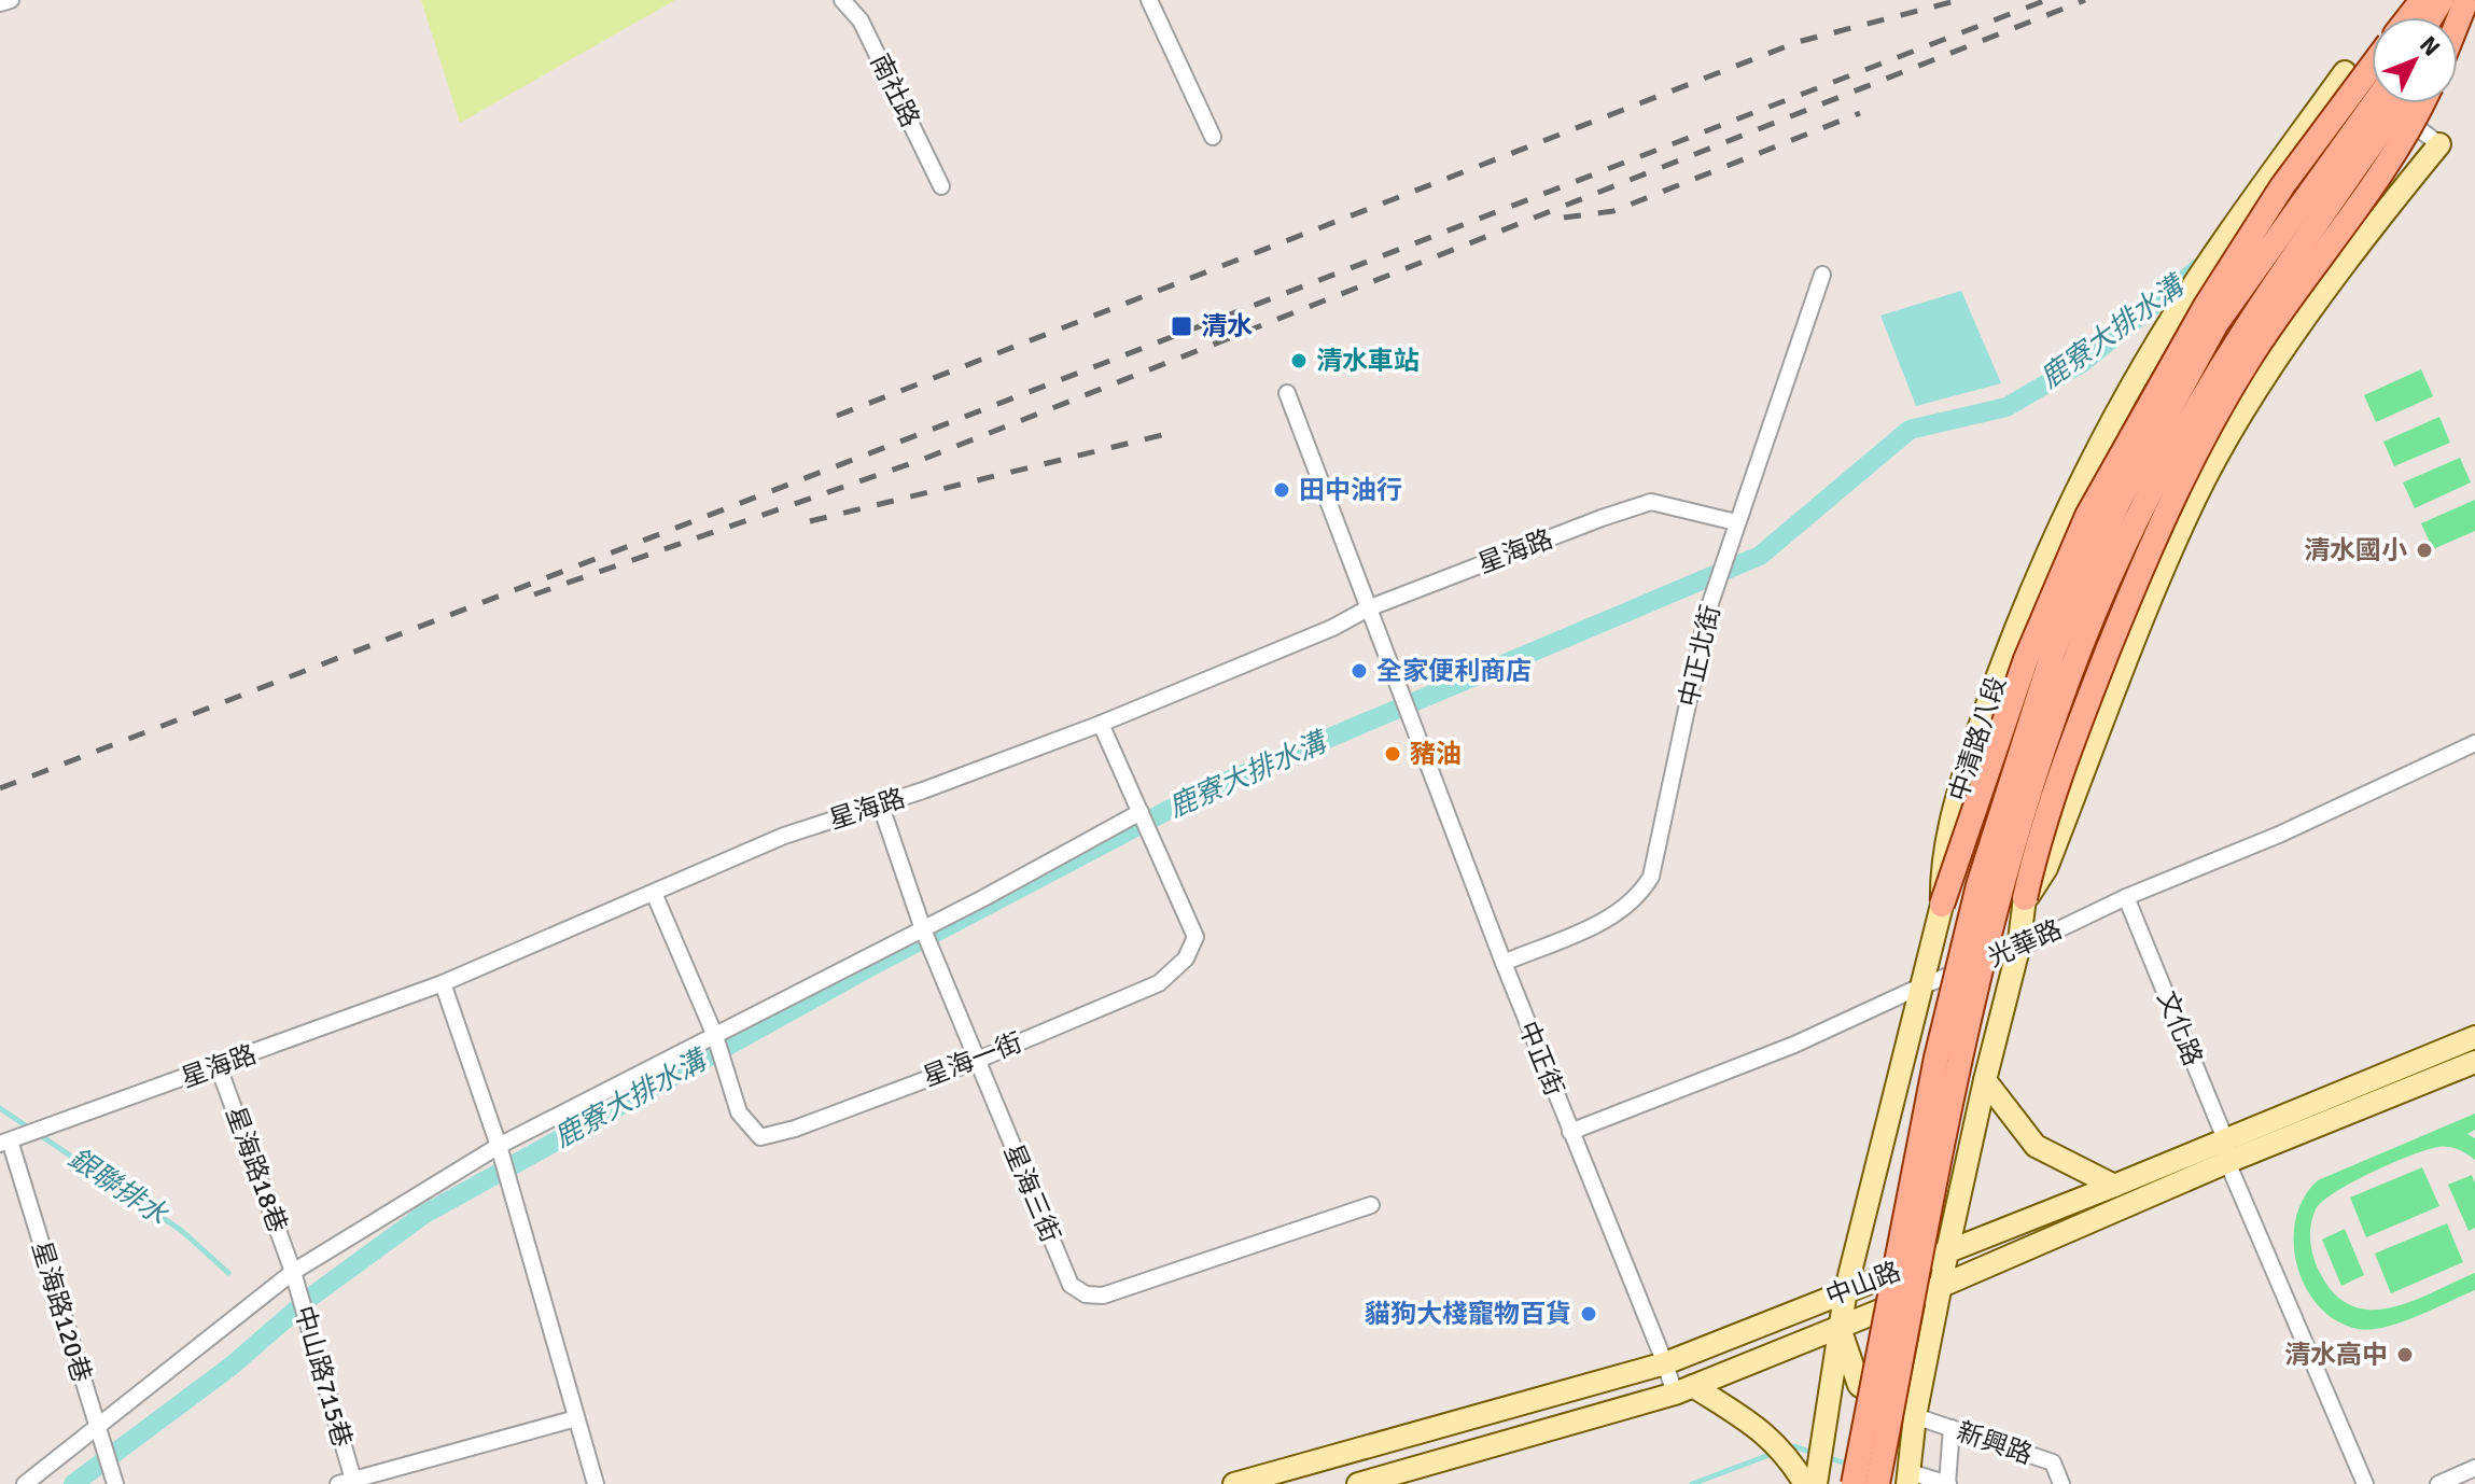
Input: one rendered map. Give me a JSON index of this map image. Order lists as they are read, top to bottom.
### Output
{
  "streets": {
    "street": [
      "南社路",
      "星海路",
      "中正北街",
      "中清路八段",
      "光華路",
      "文化路",
      "中正街",
      "星海一街",
      "星海路18巷",
      "星海三街",
      "中山路",
      "星海路120巷",
      "中山路715巷",
      "新興路"
    ]
  },
  "crossings": [
    ["星海路", "中正北街"],
    ["星海路", "中正街"],
    ["星海路", "星海一街"],
    ["星海路", "星海路18巷"],
    ["星海路", "星海三街"],
    ["星海路", "星海路120巷"],
    ["中正北街", "中正街"],
    ["中清路八段", "光華路"],
    ["中清路八段", "中山路"],
    ["光華路", "文化路"],
    ["光華路", "中正街"],
    ["文化路", "中山路"],
    ["中正街", "中山路"],
    ["星海一街", "星海三街"],
    ["星海路18巷", "中山路715巷"]
  ],
  "water": ["鹿寮大排水溝", "銀聯排水"],
  "places": {
    "transit": ["清水"],
    "other": [
      "清水車站",
      "田中油行",
      "清水國小",
      "全家便利商店",
      "豬油",
      "貓狗大棧寵物百貨",
      "清水高中"
    ]
  },
  "north": "top right"
}
